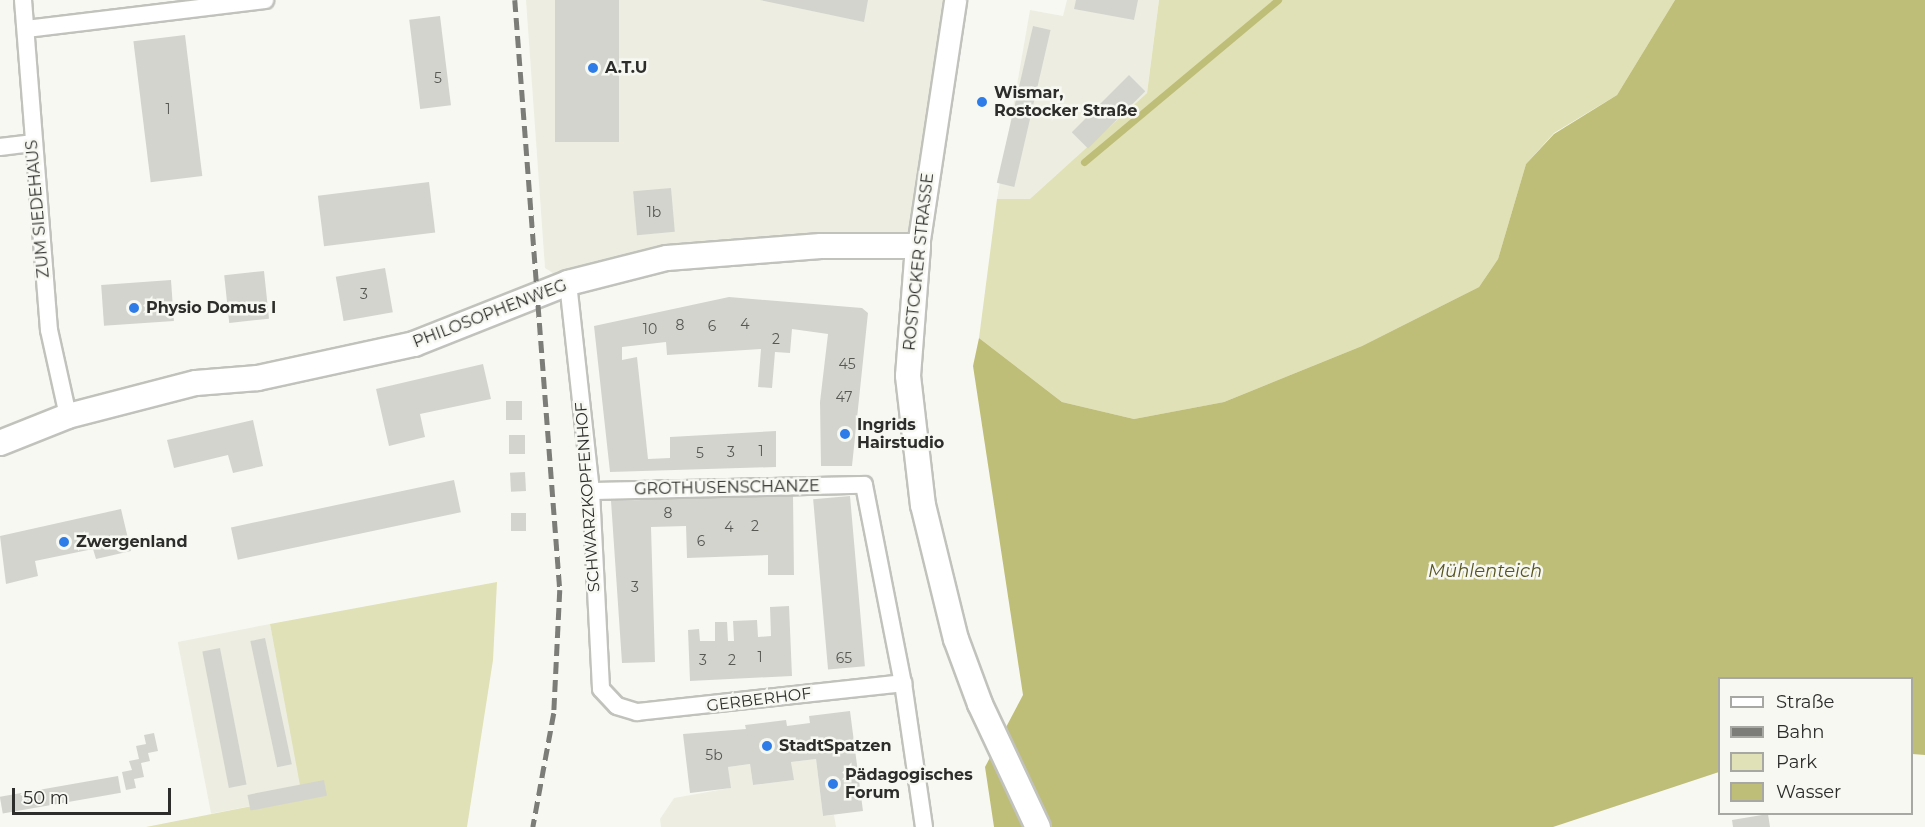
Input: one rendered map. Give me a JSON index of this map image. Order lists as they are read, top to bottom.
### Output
{
  "streets": {
    "main road": ["ROSTOCKER STRASSE", "PHILOSOPHENWEG"],
    "street": [
      "ZUM SIEDEHAUS",
      "GROTHUSENSCHANZE",
      "SCHWARZKOPFENHOF",
      "GERBERHOF"
    ]
  },
  "crossings": [
    ["ZUM SIEDEHAUS", "PHILOSOPHENWEG"],
    ["ROSTOCKER STRASSE", "PHILOSOPHENWEG"],
    ["PHILOSOPHENWEG", "SCHWARZKOPFENHOF"],
    ["GROTHUSENSCHANZE", "SCHWARZKOPFENHOF"],
    ["GROTHUSENSCHANZE", "GERBERHOF"],
    ["SCHWARZKOPFENHOF", "GERBERHOF"]
  ],
  "water": ["Mühlenteich"],
  "places": [
    "A.T.U",
    "Wismar, Rostocker Straße",
    "Physio Domus I",
    "Ingrids Hairstudio",
    "Zwergenland",
    "StadtSpatzen",
    "Pädagogisches Forum"
  ],
  "house_numbers": [
    "5",
    "1",
    "1b",
    "3",
    "4",
    "8",
    "6",
    "10",
    "2",
    "45",
    "47",
    "1",
    "3",
    "5",
    "8",
    "2",
    "4",
    "6",
    "3",
    "1",
    "65",
    "3",
    "2",
    "5b"
  ],
  "legend": [
    "Straße",
    "Bahn",
    "Park",
    "Wasser"
  ],
  "scale_bar": "50 m"
}
